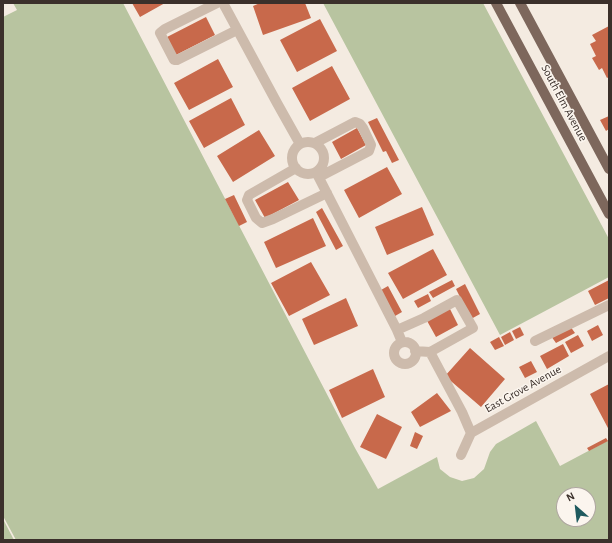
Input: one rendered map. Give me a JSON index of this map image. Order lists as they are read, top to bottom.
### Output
{
  "streets": {
    "main road": ["South Elm Avenue"],
    "street": ["East Grove Avenue"]
  },
  "north": "top left"
}
